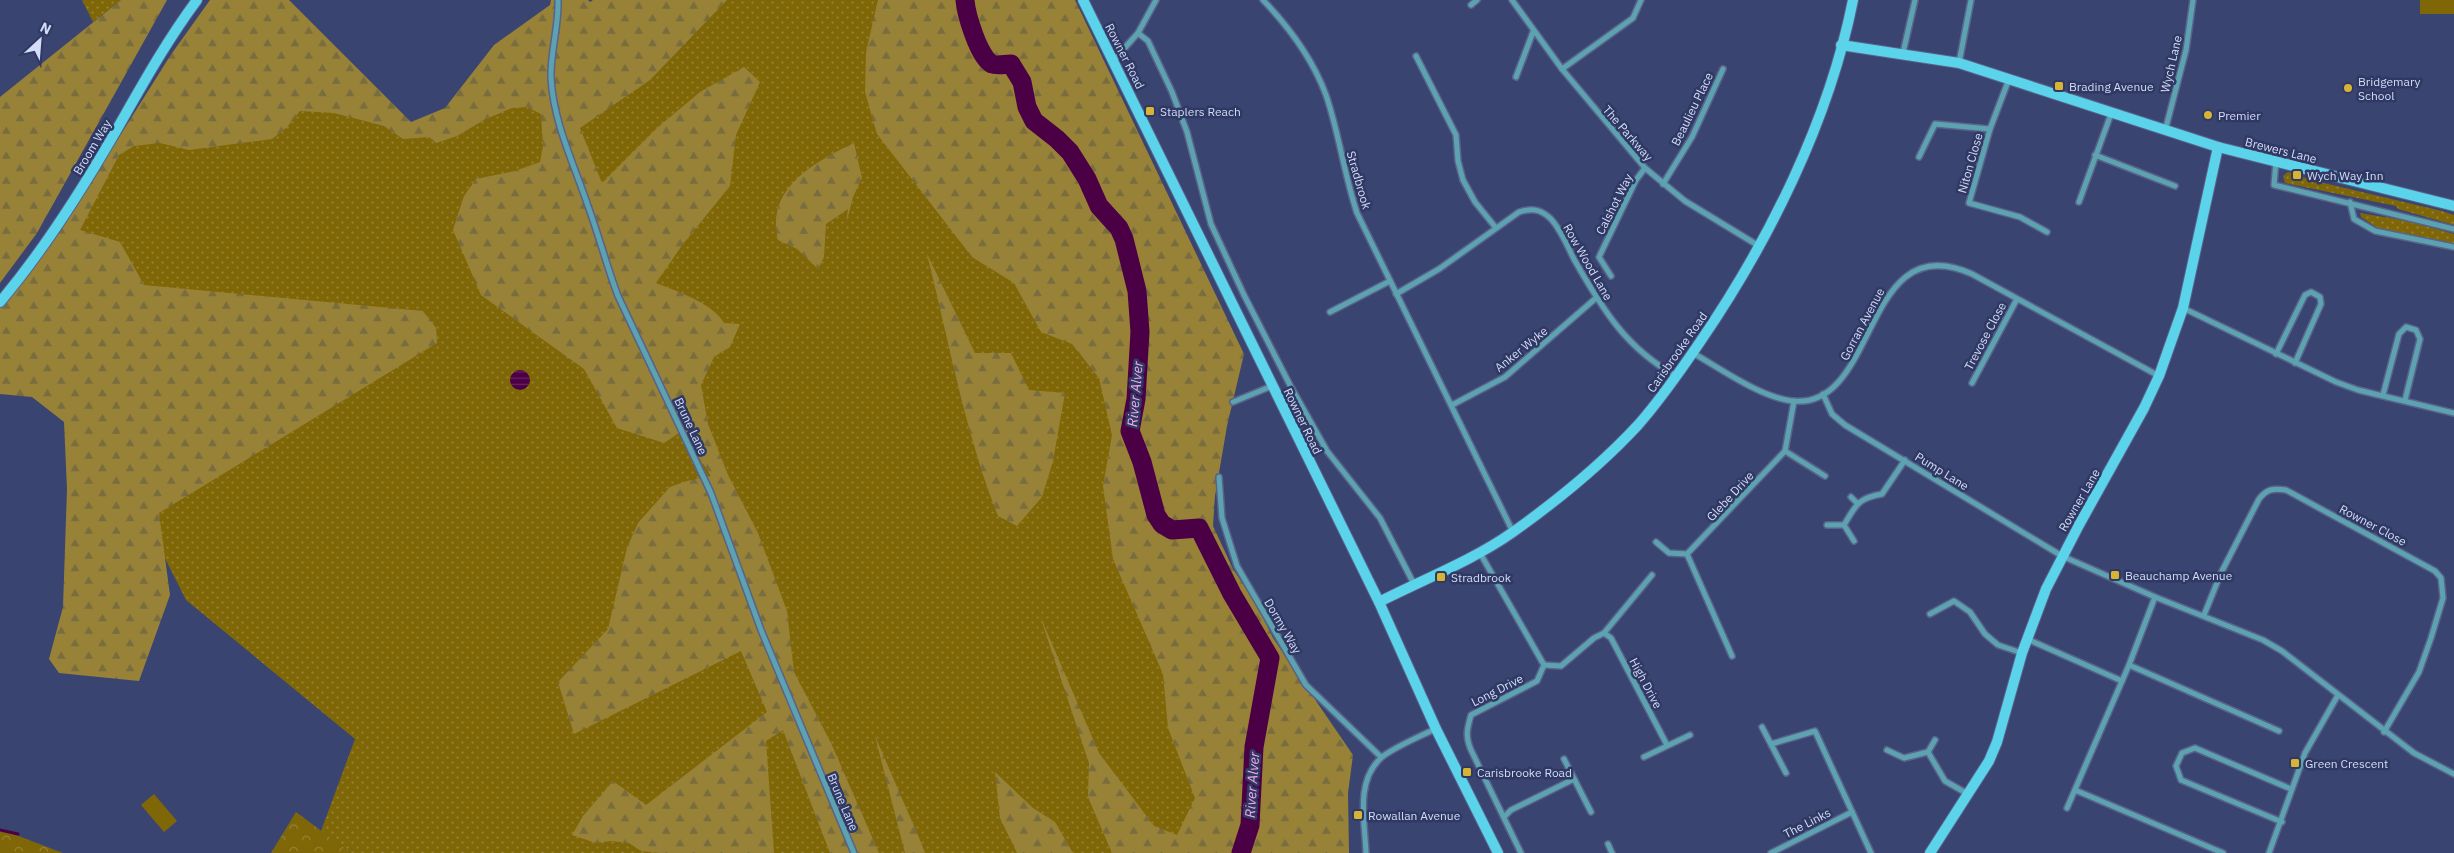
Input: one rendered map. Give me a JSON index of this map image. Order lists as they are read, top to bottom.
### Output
{
  "streets": {
    "street": [
      "Rowner Road",
      "Wych Lane",
      "Beaulieu Place",
      "The Parkway",
      "Broom Way",
      "Brewers Lane",
      "Niton Close",
      "Stradbrook",
      "Calshot Way",
      "Row Wood Lane",
      "Gorran Avenue",
      "Trevose Close",
      "Anker Wyke",
      "Carisbrooke Road",
      "Brune Lane",
      "Pump Lane",
      "Glebe Drive",
      "Rowner Lane",
      "Rowner Close",
      "Dormy Way",
      "High Drive",
      "Long Drive",
      "The Links"
    ]
  },
  "crossings": [
    ["Rowner Road", "Carisbrooke Road"],
    ["Beaulieu Place", "The Parkway"],
    ["The Parkway", "Calshot Way"],
    ["The Parkway", "Carisbrooke Road"],
    ["Brewers Lane", "Rowner Lane"],
    ["Stradbrook", "Row Wood Lane"],
    ["Stradbrook", "Anker Wyke"],
    ["Stradbrook", "Carisbrooke Road"],
    ["Row Wood Lane", "Anker Wyke"],
    ["Row Wood Lane", "Carisbrooke Road"],
    ["Gorran Avenue", "Trevose Close"],
    ["Gorran Avenue", "Carisbrooke Road"],
    ["Gorran Avenue", "Pump Lane"],
    ["Gorran Avenue", "Rowner Lane"],
    ["Pump Lane", "Rowner Lane"]
  ],
  "water": ["River Alver"],
  "places": {
    "transit": [
      "Brading Avenue",
      "Staplers Reach",
      "Wych Way Inn",
      "Beauchamp Avenue",
      "Stradbrook",
      "Green Crescent",
      "Carisbrooke Road",
      "Rowallan Avenue"
    ],
    "other": ["Bridgemary School", "Premier"]
  },
  "north": "top right"
}
